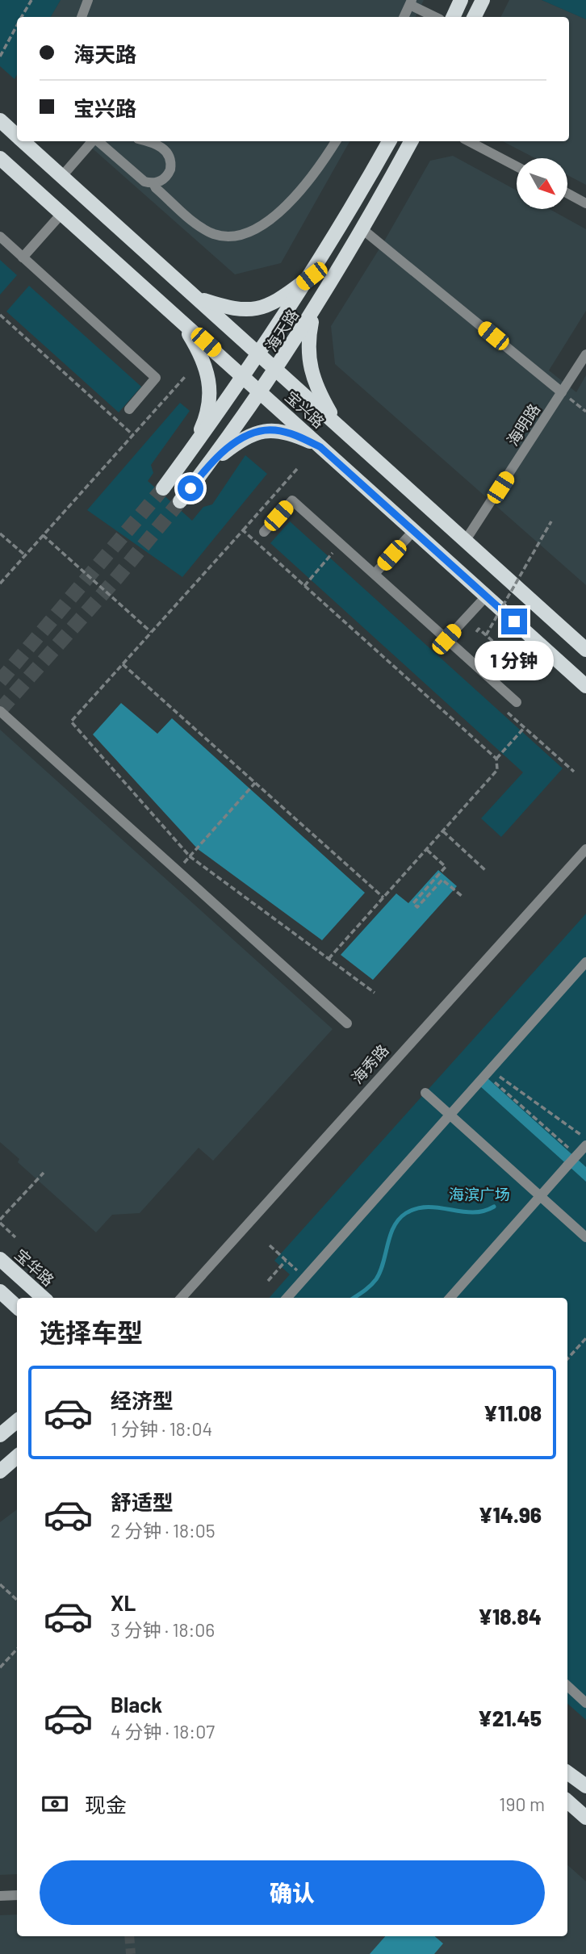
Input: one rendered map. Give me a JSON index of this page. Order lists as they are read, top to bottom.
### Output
{
  "streets": {
    "main road": ["海天路", "宝兴路", "宝华路"],
    "street": ["海明路", "海秀路"]
  },
  "crossings": [
    ["海天路", "宝兴路"],
    ["宝兴路", "海明路"]
  ],
  "parks": ["海滨广场"],
  "north": "bottom right",
  "page": {
    "banner": ["海天路", "宝兴路"],
    "bubble": "1 分钟",
    "heading": "选择车型",
    "list": [
      {
        "name": "经济型",
        "note": "1 分钟 · 18:04",
        "value": "¥11.08"
      },
      {
        "name": "舒适型",
        "note": "2 分钟 · 18:05",
        "value": "¥14.96"
      },
      {
        "name": "XL",
        "note": "3 分钟 · 18:06",
        "value": "¥18.84"
      },
      {
        "name": "Black",
        "note": "4 分钟 · 18:07",
        "value": "¥21.45"
      }
    ],
    "pay": ["现金", "190 m"],
    "buttons": "确认"
  }
}
